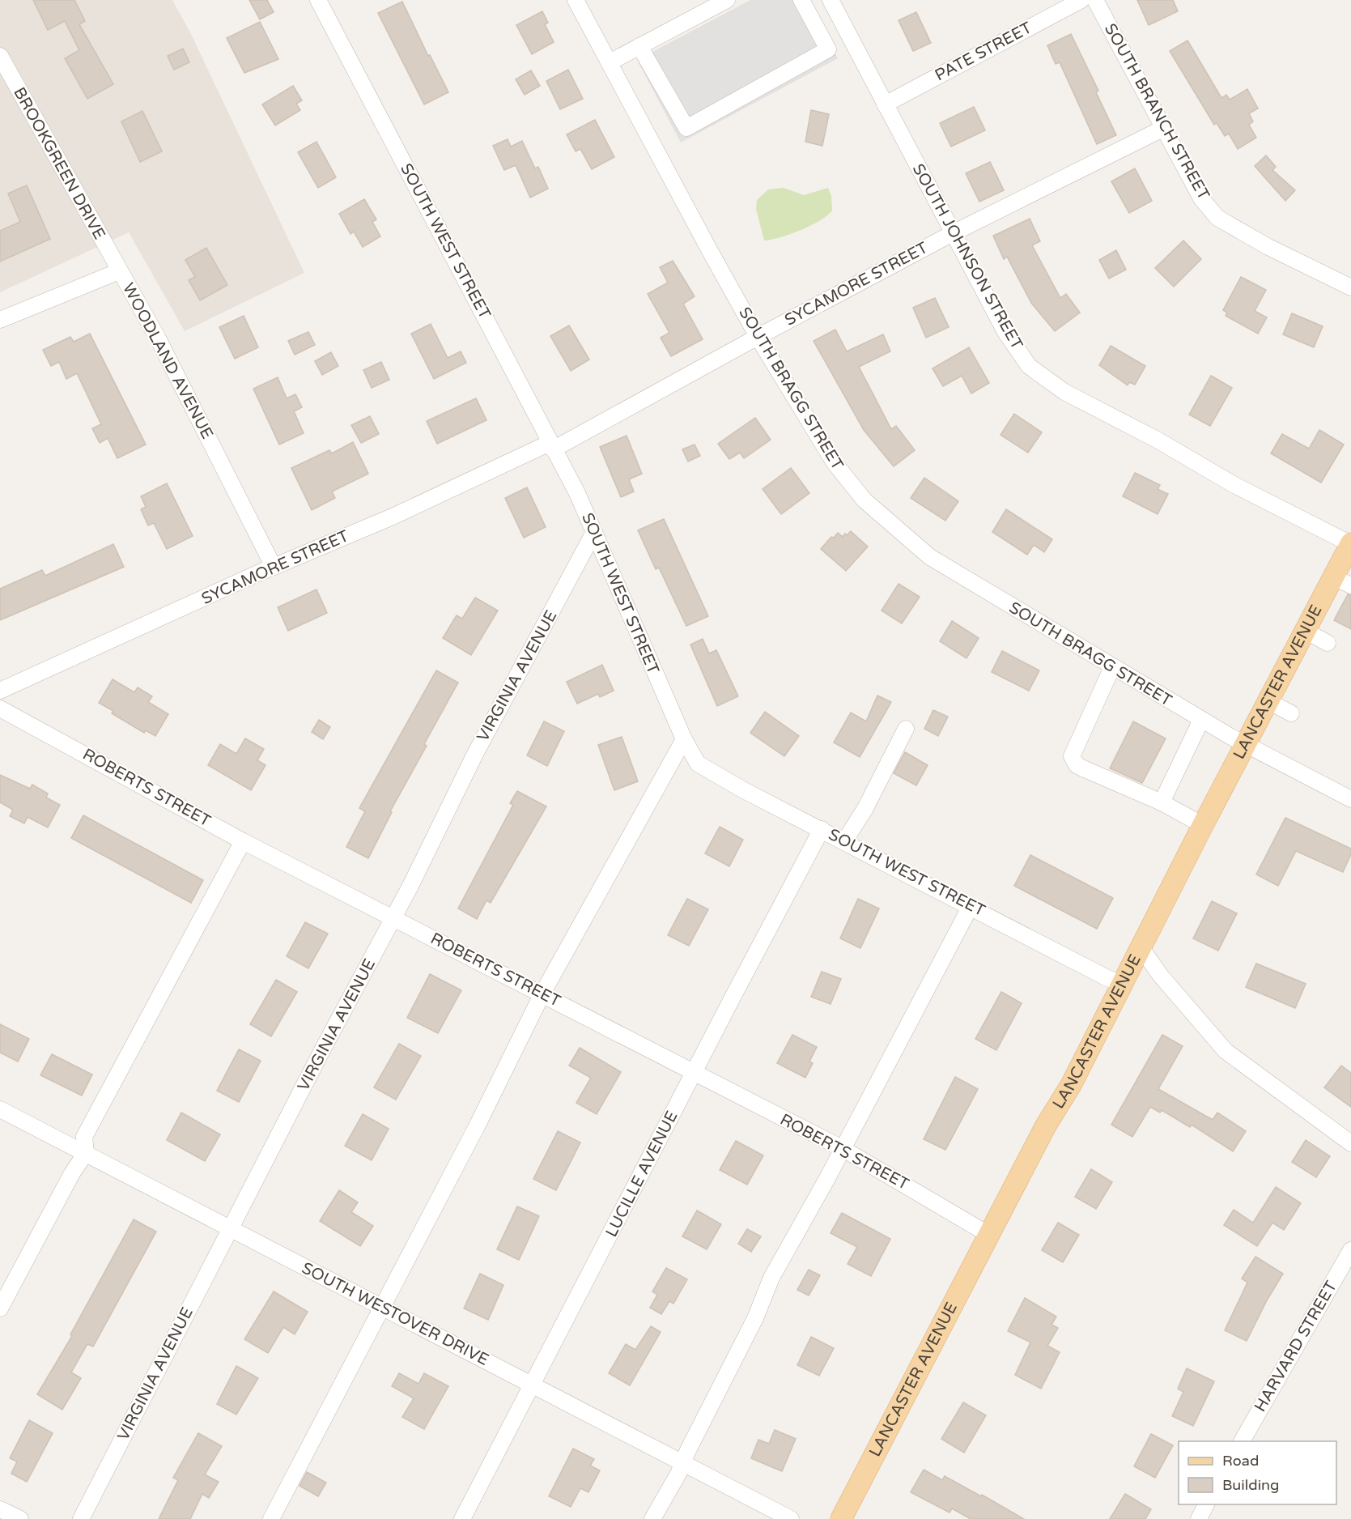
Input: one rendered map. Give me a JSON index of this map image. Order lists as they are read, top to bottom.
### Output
{
  "streets": {
    "main road": ["LANCASTER AVENUE"],
    "street": [
      "PATE STREET",
      "SOUTH BRANCH STREET",
      "BROOKGREEN DRIVE",
      "SOUTH WEST STREET",
      "SOUTH JOHNSON STREET",
      "SYCAMORE STREET",
      "WOODLAND AVENUE",
      "SOUTH BRAGG STREET",
      "VIRGINIA AVENUE",
      "ROBERTS STREET",
      "LUCILLE AVENUE",
      "SOUTH WESTOVER DRIVE",
      "HARVARD STREET"
    ]
  },
  "crossings": [
    ["PATE STREET", "SOUTH JOHNSON STREET"],
    ["SOUTH BRANCH STREET", "SYCAMORE STREET"],
    ["BROOKGREEN DRIVE", "WOODLAND AVENUE"],
    ["SOUTH WEST STREET", "SYCAMORE STREET"],
    ["SOUTH WEST STREET", "VIRGINIA AVENUE"],
    ["SOUTH WEST STREET", "LANCASTER AVENUE"],
    ["SOUTH WEST STREET", "LUCILLE AVENUE"],
    ["SOUTH JOHNSON STREET", "SYCAMORE STREET"],
    ["SOUTH JOHNSON STREET", "LANCASTER AVENUE"],
    ["SYCAMORE STREET", "WOODLAND AVENUE"],
    ["SYCAMORE STREET", "SOUTH BRAGG STREET"],
    ["SOUTH BRAGG STREET", "LANCASTER AVENUE"],
    ["VIRGINIA AVENUE", "ROBERTS STREET"],
    ["VIRGINIA AVENUE", "SOUTH WESTOVER DRIVE"],
    ["LANCASTER AVENUE", "ROBERTS STREET"],
    ["ROBERTS STREET", "LUCILLE AVENUE"],
    ["LUCILLE AVENUE", "SOUTH WESTOVER DRIVE"]
  ],
  "legend": ["Road", "Building"]
}
